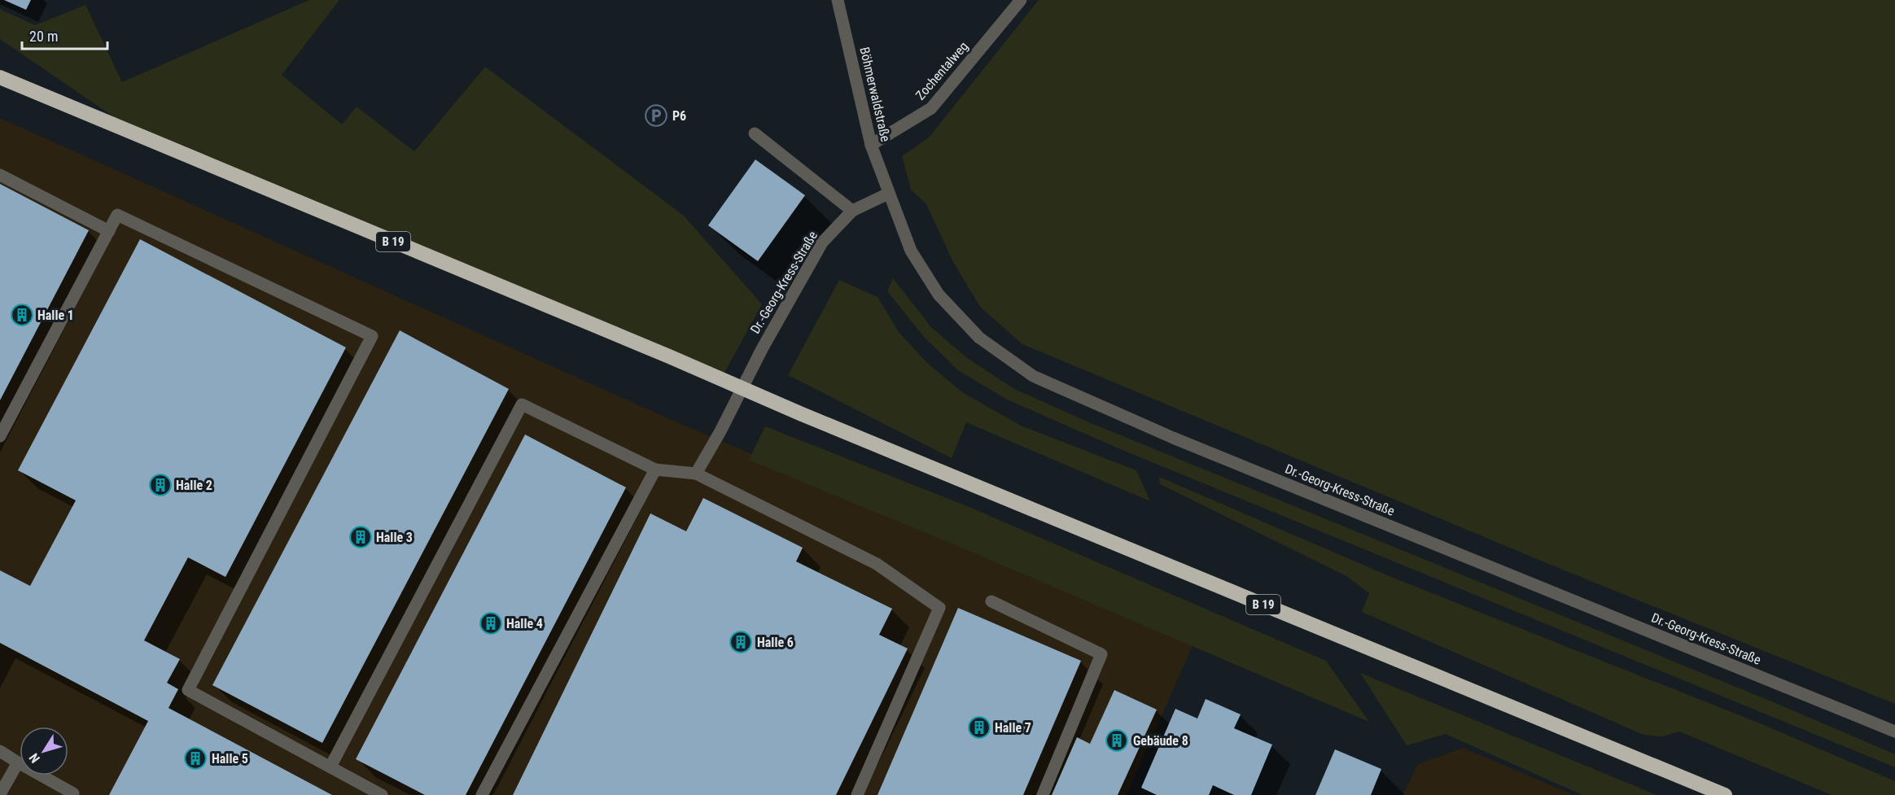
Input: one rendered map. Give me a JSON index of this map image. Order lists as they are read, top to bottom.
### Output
{
  "streets": {
    "highway": ["B 19"],
    "street": ["Zochentalweg", "Böhmerwaldstraße", "Dr.-Georg-Kress-Straße"]
  },
  "crossings": [
    ["Zochentalweg", "Böhmerwaldstraße"],
    ["Böhmerwaldstraße", "Dr.-Georg-Kress-Straße"]
  ],
  "places": {
    "parking": ["P6"],
    "building": [
      "Halle 1",
      "Halle 2",
      "Halle 3",
      "Halle 4",
      "Halle 6",
      "Halle 7",
      "Gebäude 8",
      "Halle 5"
    ]
  },
  "scale_bar": "20 m",
  "north": "bottom left"
}
